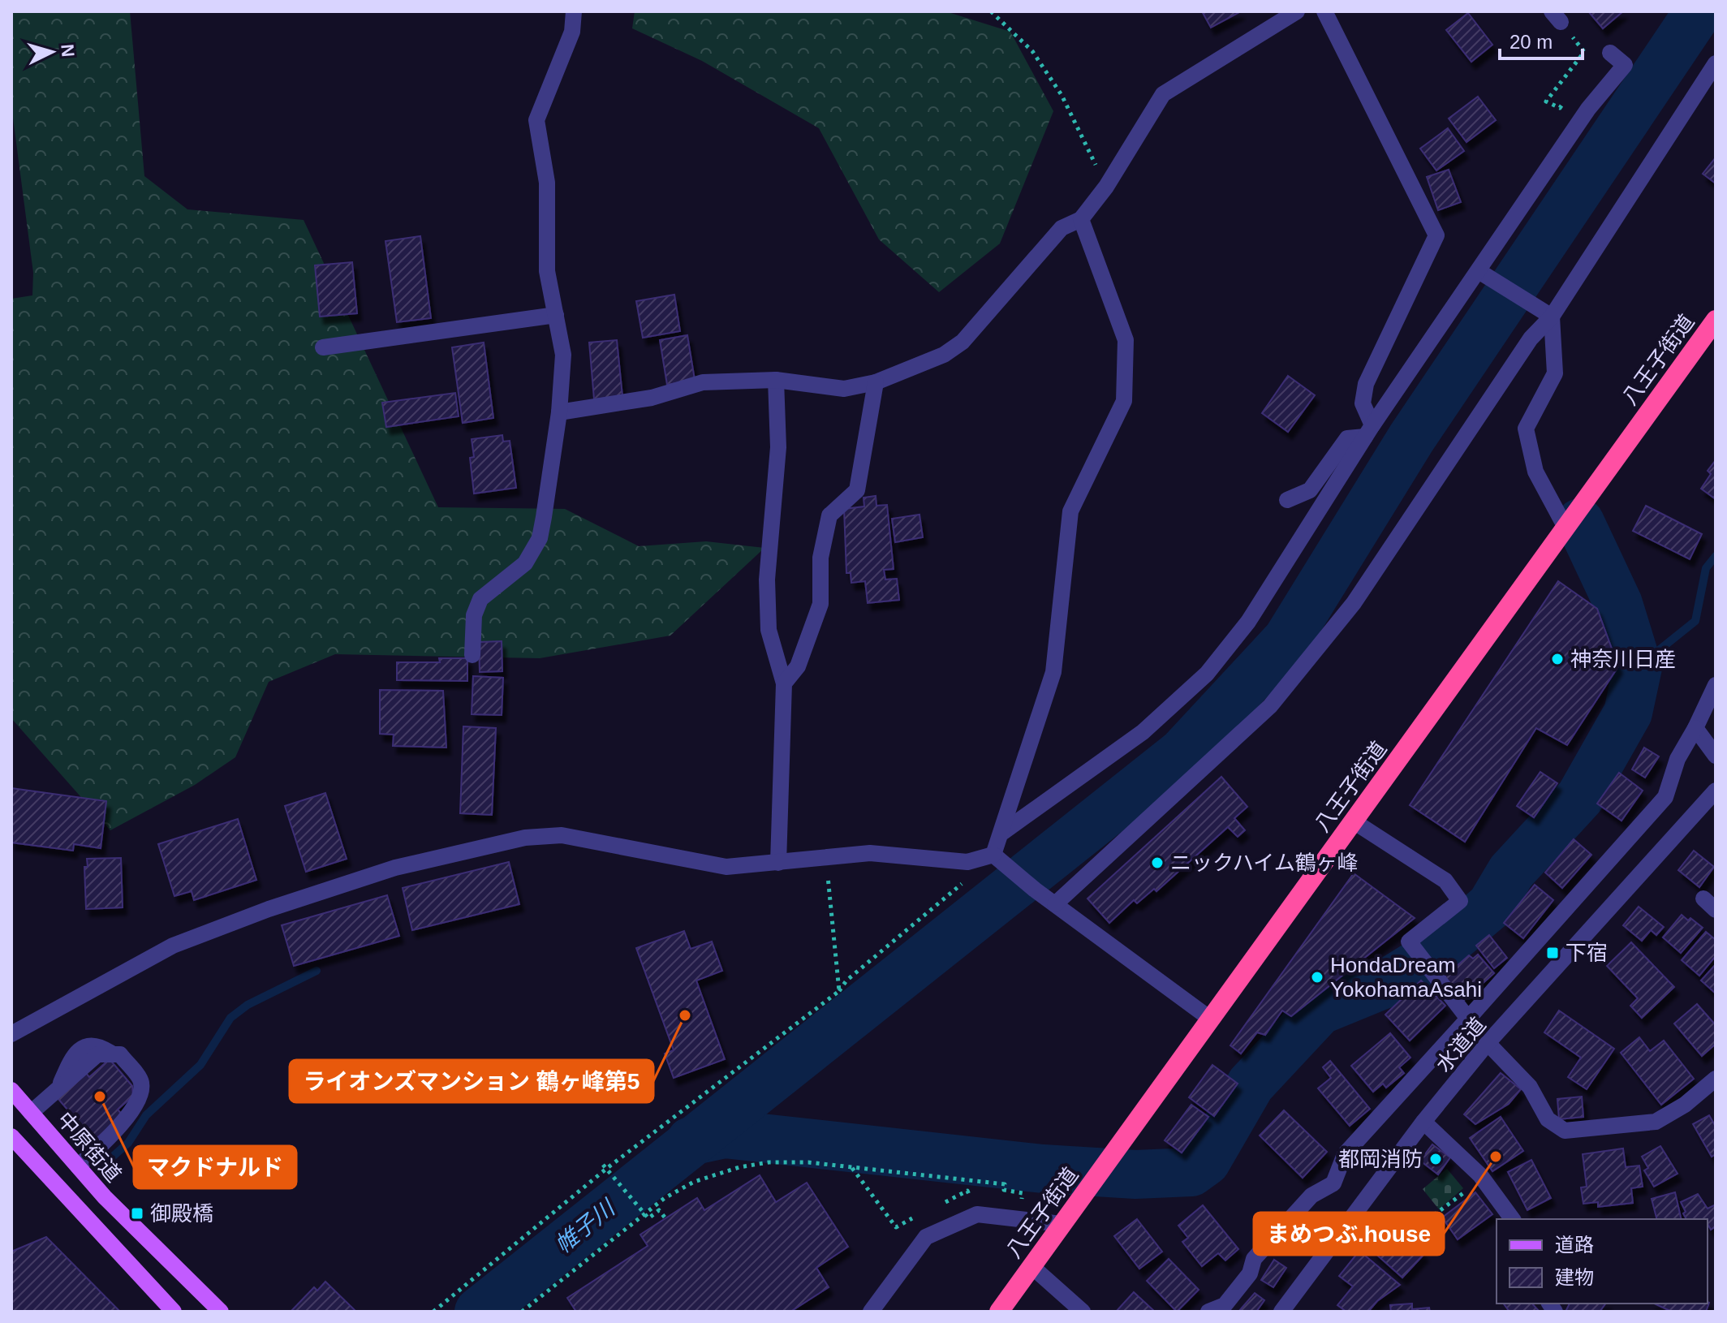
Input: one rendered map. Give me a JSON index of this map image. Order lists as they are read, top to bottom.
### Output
{
  "streets": {
    "highway": ["八王子街道"],
    "main road": ["中原街道"],
    "street": ["水道道"]
  },
  "water": ["帷子川"],
  "places": {
    "other": [
      "神奈川日産",
      "ニックハイム鶴ヶ峰",
      "HondaDream YokohamaAsahi",
      "ライオンズマンション 鶴ヶ峰第5",
      "マクドナルド",
      "まめつぶ.house",
      "都岡消防"
    ],
    "transit": ["下宿", "御殿橋"]
  },
  "legend": ["道路", "建物"],
  "scale_bar": "20 m",
  "north": "right"
}
